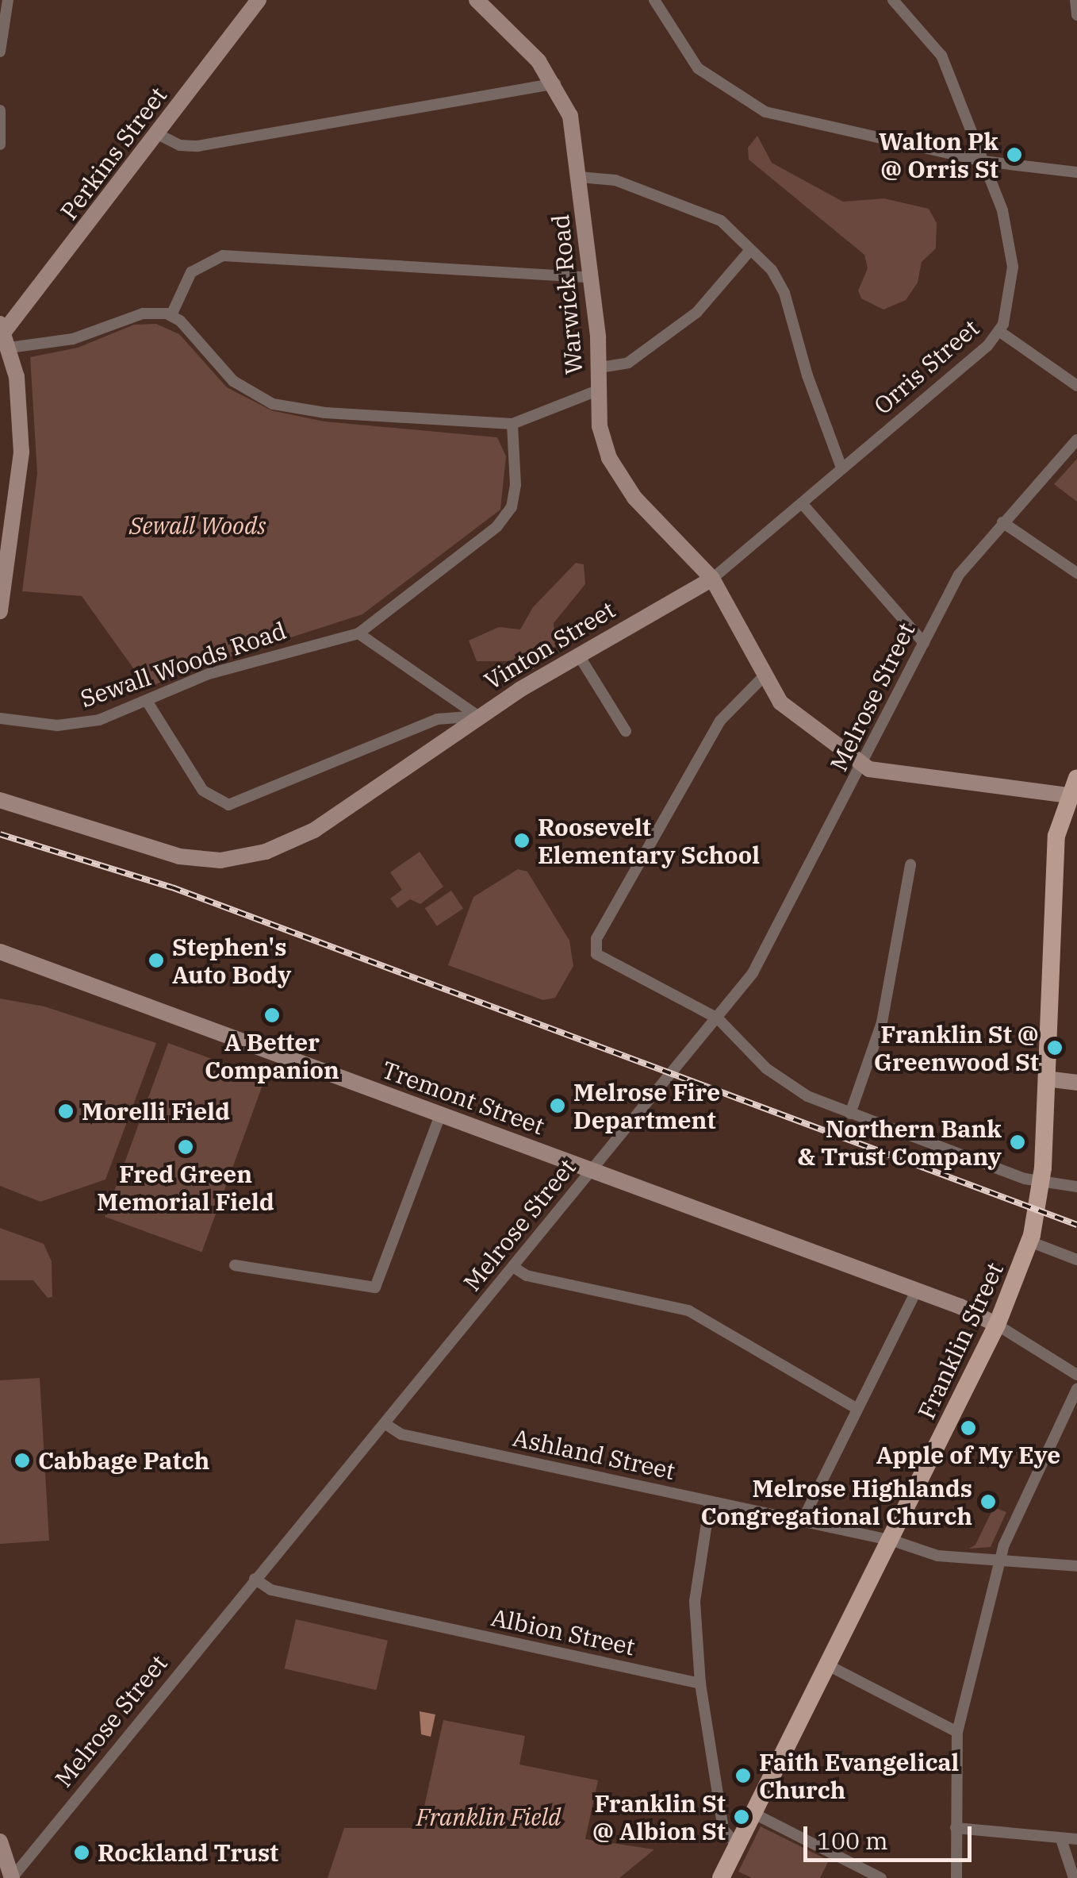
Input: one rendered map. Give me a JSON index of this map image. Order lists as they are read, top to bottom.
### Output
{
  "streets": {
    "main road": ["Franklin Street"],
    "street": [
      "Perkins Street",
      "Warwick Road",
      "Orris Street",
      "Vinton Street",
      "Sewall Woods Road",
      "Melrose Street",
      "Tremont Street",
      "Ashland Street",
      "Albion Street"
    ]
  },
  "crossings": [
    ["Warwick Road", "Orris Street"],
    ["Warwick Road", "Vinton Street"],
    ["Orris Street", "Vinton Street"],
    ["Melrose Street", "Tremont Street"],
    ["Melrose Street", "Ashland Street"],
    ["Melrose Street", "Albion Street"],
    ["Tremont Street", "Franklin Street"],
    ["Franklin Street", "Ashland Street"]
  ],
  "parks": ["Sewall Woods", "Franklin Field"],
  "places": [
    "Walton Pk @ Orris St",
    "Roosevelt Elementary School",
    "Stephen's Auto Body",
    "A Better Companion",
    "Franklin St @ Greenwood St",
    "Melrose Fire Department",
    "Morelli Field",
    "Northern Bank & Trust Company",
    "Fred Green Memorial Field",
    "Apple of My Eye",
    "Cabbage Patch",
    "Melrose Highlands Congregational Church",
    "Faith Evangelical Church",
    "Franklin St @ Albion St",
    "Rockland Trust"
  ],
  "scale_bar": "100 m"
}
